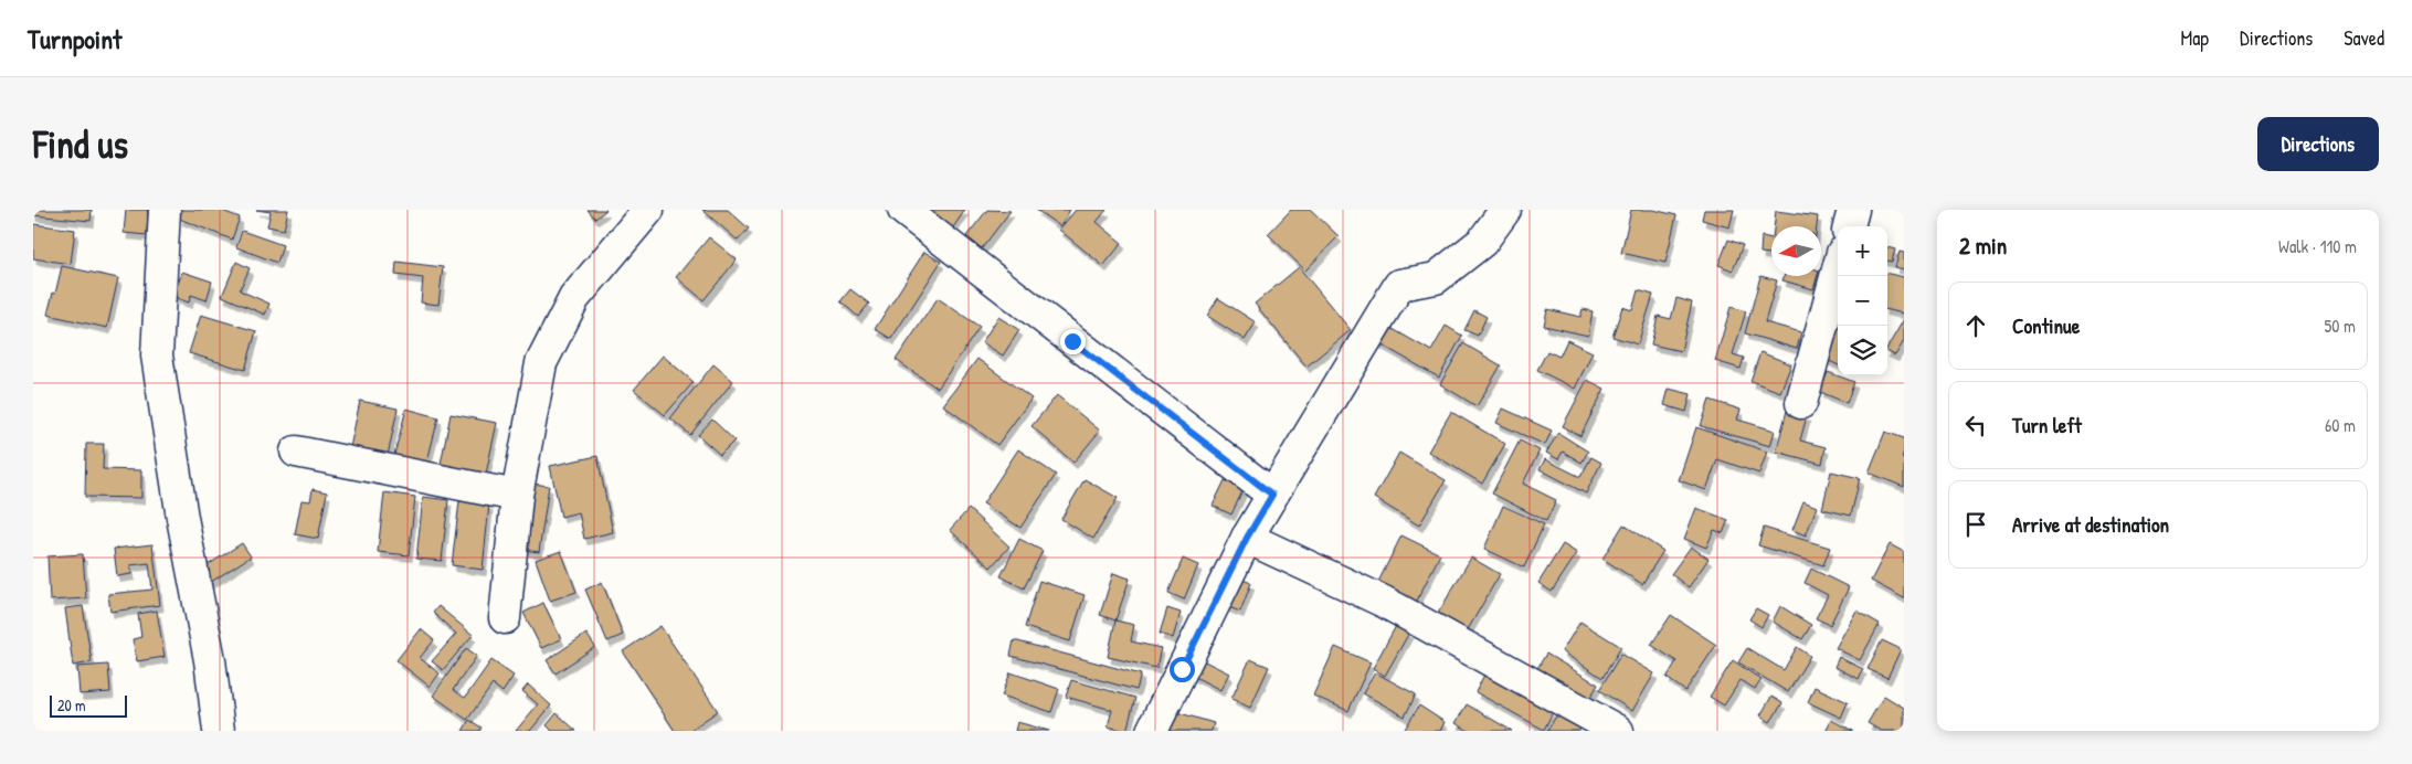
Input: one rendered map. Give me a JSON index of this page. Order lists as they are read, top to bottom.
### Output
{
  "scale_bar": "20 m",
  "north": "left",
  "page": {
    "header": "Turnpoint",
    "nav": ["Map", "Directions", "Saved"],
    "buttons": "Directions",
    "title": "Find us",
    "heading": ["2 min", "Walk · 110 m"],
    "map_buttons": ["+", "−"],
    "list": [
      ["Continue", "50 m"],
      ["Turn left", "60 m"],
      "Arrive at destination"
    ],
    "scale": "20 m"
  }
}
